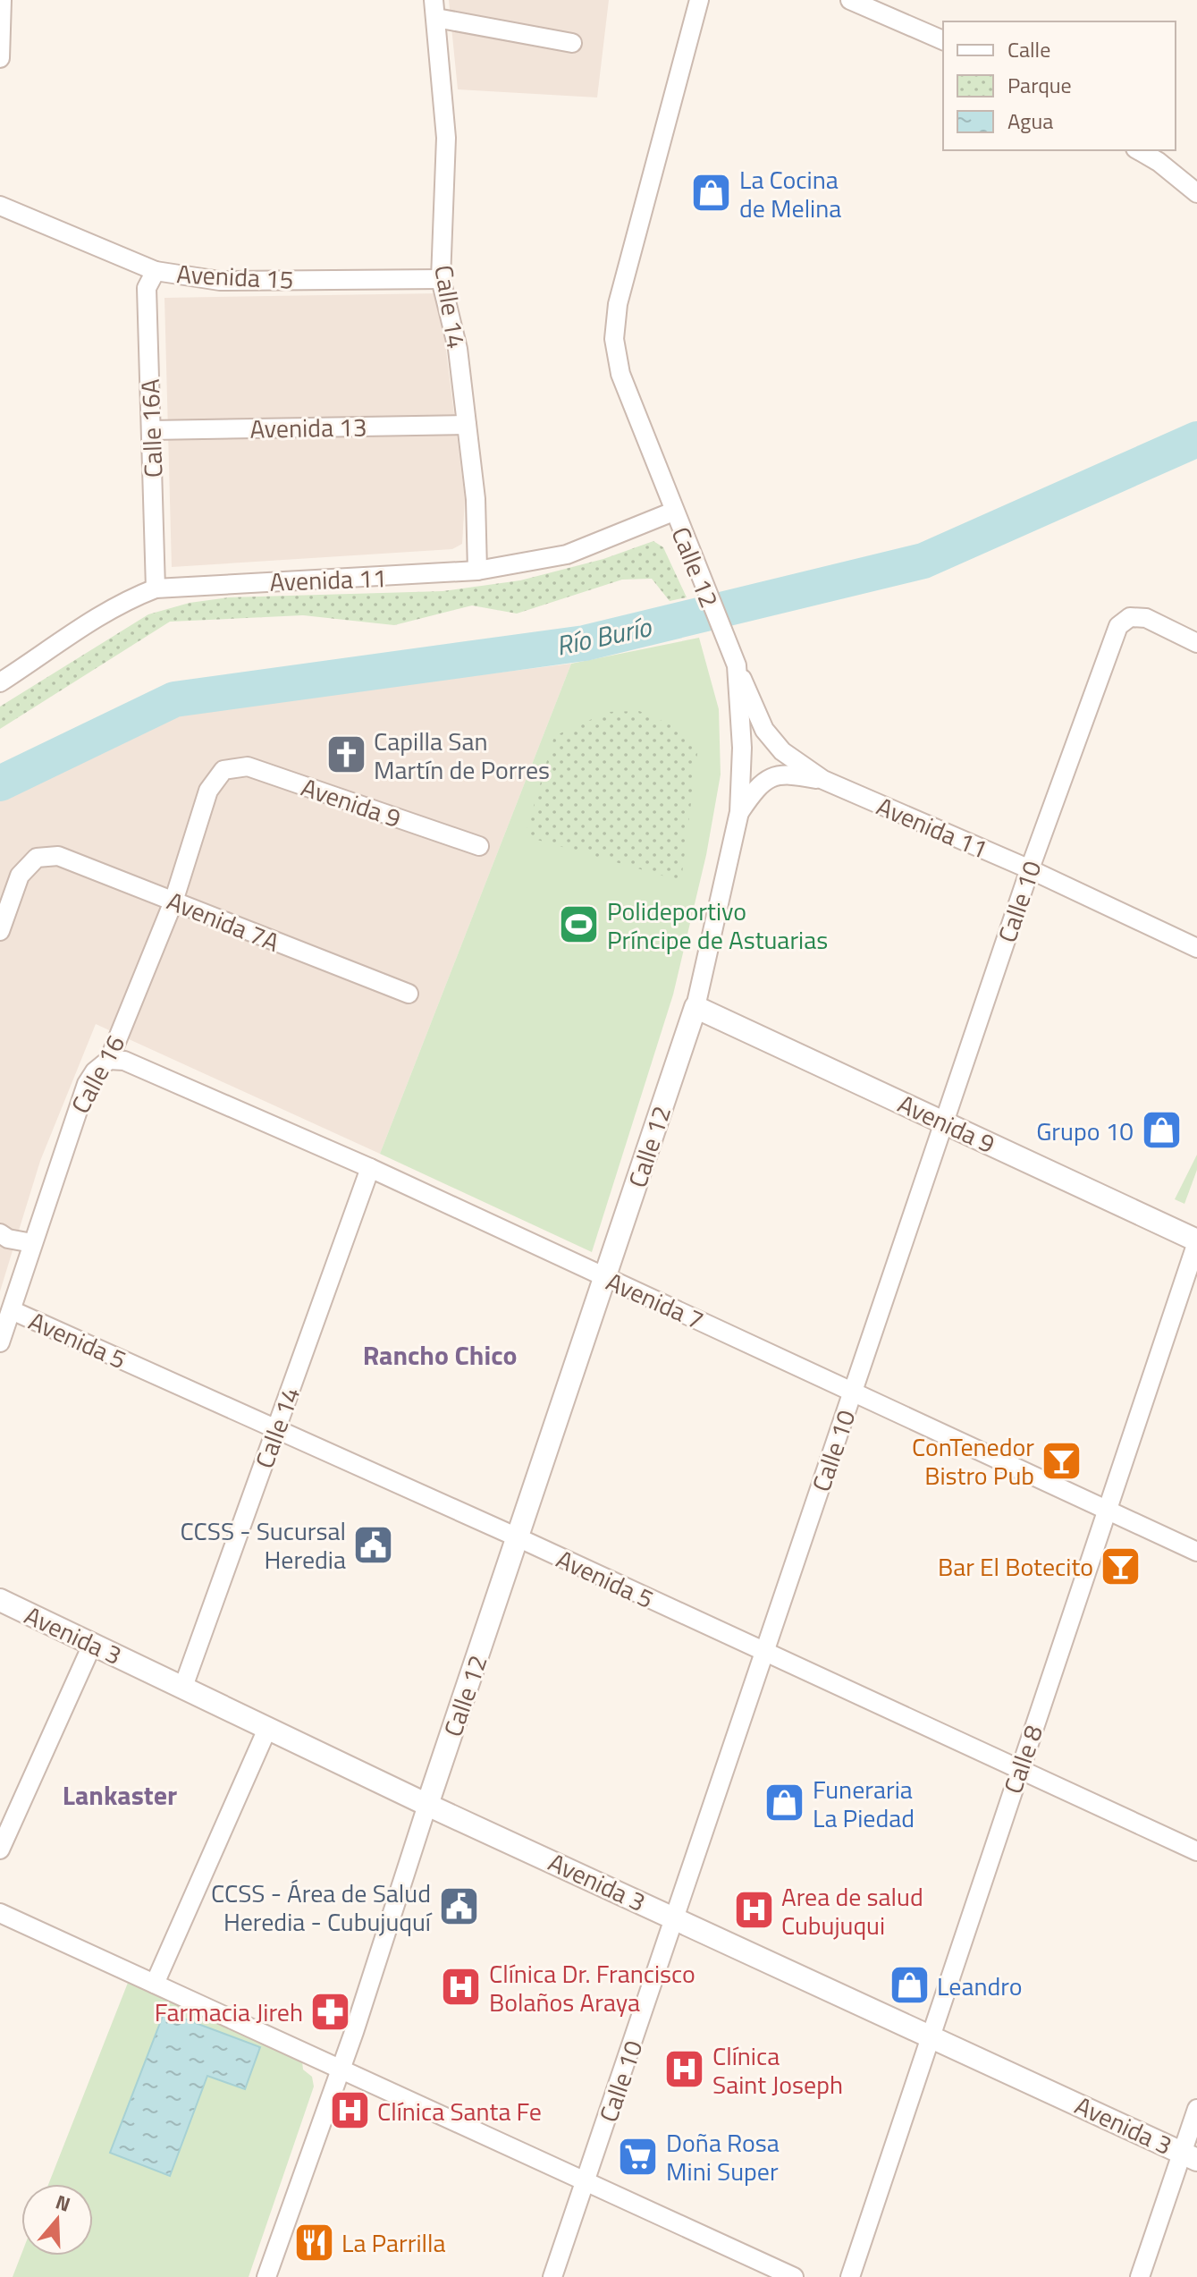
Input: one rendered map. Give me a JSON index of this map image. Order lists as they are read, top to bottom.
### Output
{
  "streets": {
    "street": [
      "Avenida 15",
      "Calle 14",
      "Avenida 13",
      "Calle 16A",
      "Calle 12",
      "Avenida 11",
      "Avenida 9",
      "Calle 10",
      "Avenida 7A",
      "Calle 16",
      "Avenida 7",
      "Avenida 5",
      "Avenida 3",
      "Calle 8"
    ]
  },
  "crossings": [
    ["Avenida 15", "Calle 14"],
    ["Avenida 15", "Calle 16A"],
    ["Calle 14", "Avenida 13"],
    ["Calle 14", "Avenida 11"],
    ["Calle 14", "Avenida 7"],
    ["Calle 14", "Avenida 5"],
    ["Calle 14", "Avenida 3"],
    ["Avenida 13", "Calle 16A"],
    ["Calle 16A", "Avenida 11"],
    ["Calle 12", "Avenida 11"],
    ["Calle 12", "Avenida 9"],
    ["Calle 12", "Avenida 7"],
    ["Calle 12", "Avenida 5"],
    ["Calle 12", "Avenida 3"],
    ["Avenida 11", "Calle 10"],
    ["Avenida 9", "Calle 10"],
    ["Avenida 9", "Calle 16"],
    ["Avenida 9", "Calle 8"],
    ["Calle 10", "Avenida 7"],
    ["Calle 10", "Avenida 5"],
    ["Calle 10", "Avenida 3"],
    ["Avenida 7A", "Calle 16"],
    ["Calle 16", "Avenida 7"],
    ["Calle 16", "Avenida 5"],
    ["Avenida 7", "Calle 8"],
    ["Avenida 5", "Calle 8"],
    ["Avenida 3", "Calle 8"]
  ],
  "districts": ["Rancho Chico", "Lankaster"],
  "water": ["Río Burío"],
  "places": {
    "shop": [
      "La Cocina de Melina",
      "Grupo 10",
      "Funeraria La Piedad",
      "Leandro"
    ],
    "church": ["Capilla San Martín de Porres"],
    "sports": ["Polideportivo Príncipe de Astuarias"],
    "bar": ["ConTenedor Bistro Pub", "Bar El Botecito"],
    "public building": ["CCSS - Sucursal Heredia", "CCSS - Área de Salud Heredia - Cubujuquí"],
    "hospital": [
      "Area de salud Cubujuqui",
      "Clínica Dr. Francisco Bolaños Araya",
      "Clínica Saint Joseph",
      "Clínica Santa Fe"
    ],
    "pharmacy": ["Farmacia Jireh"],
    "supermarket": ["Doña Rosa Mini Super"],
    "restaurant": ["La Parrilla"]
  },
  "legend": ["Calle", "Parque", "Agua"],
  "north": "top"
}
